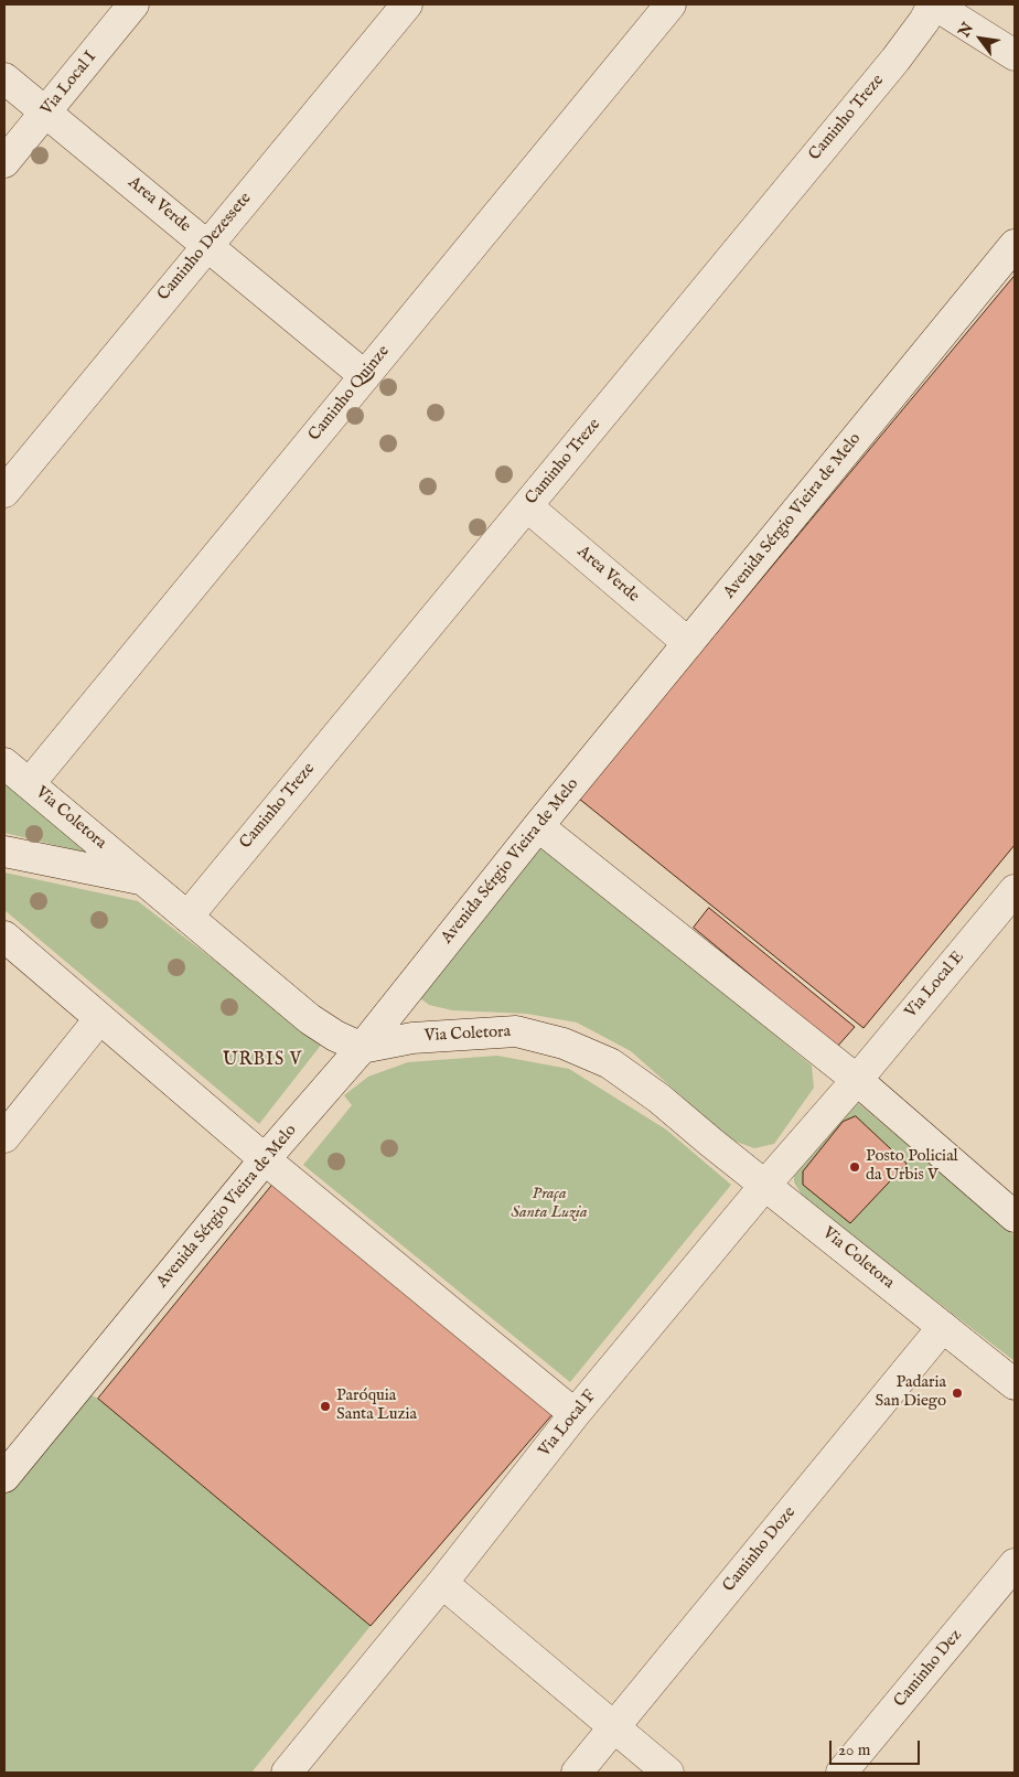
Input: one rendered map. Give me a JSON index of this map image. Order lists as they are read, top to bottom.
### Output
{
  "streets": {
    "street": [
      "Via Local I",
      "Caminho Treze",
      "Area Verde",
      "Caminho Dezessete",
      "Caminho Quinze",
      "Avenida Sérgio Vieira de Melo",
      "Via Coletora",
      "Via Local E",
      "Via Local F",
      "Caminho Doze",
      "Caminho Dez"
    ]
  },
  "crossings": [
    ["Via Local I", "Area Verde"],
    ["Caminho Treze", "Area Verde"],
    ["Caminho Treze", "Via Coletora"],
    ["Area Verde", "Caminho Dezessete"],
    ["Area Verde", "Caminho Quinze"],
    ["Area Verde", "Avenida Sérgio Vieira de Melo"],
    ["Caminho Quinze", "Via Coletora"],
    ["Avenida Sérgio Vieira de Melo", "Via Coletora"],
    ["Via Coletora", "Via Local F"],
    ["Via Coletora", "Caminho Doze"],
    ["Via Local E", "Via Local F"]
  ],
  "districts": ["URBIS V"],
  "parks": ["Praça Santa Luzia"],
  "places": ["Posto Policial da Urbis V", "Padaria San Diego", "Paróquia Santa Luzia"],
  "scale_bar": "20 m",
  "north": "top left"
}
